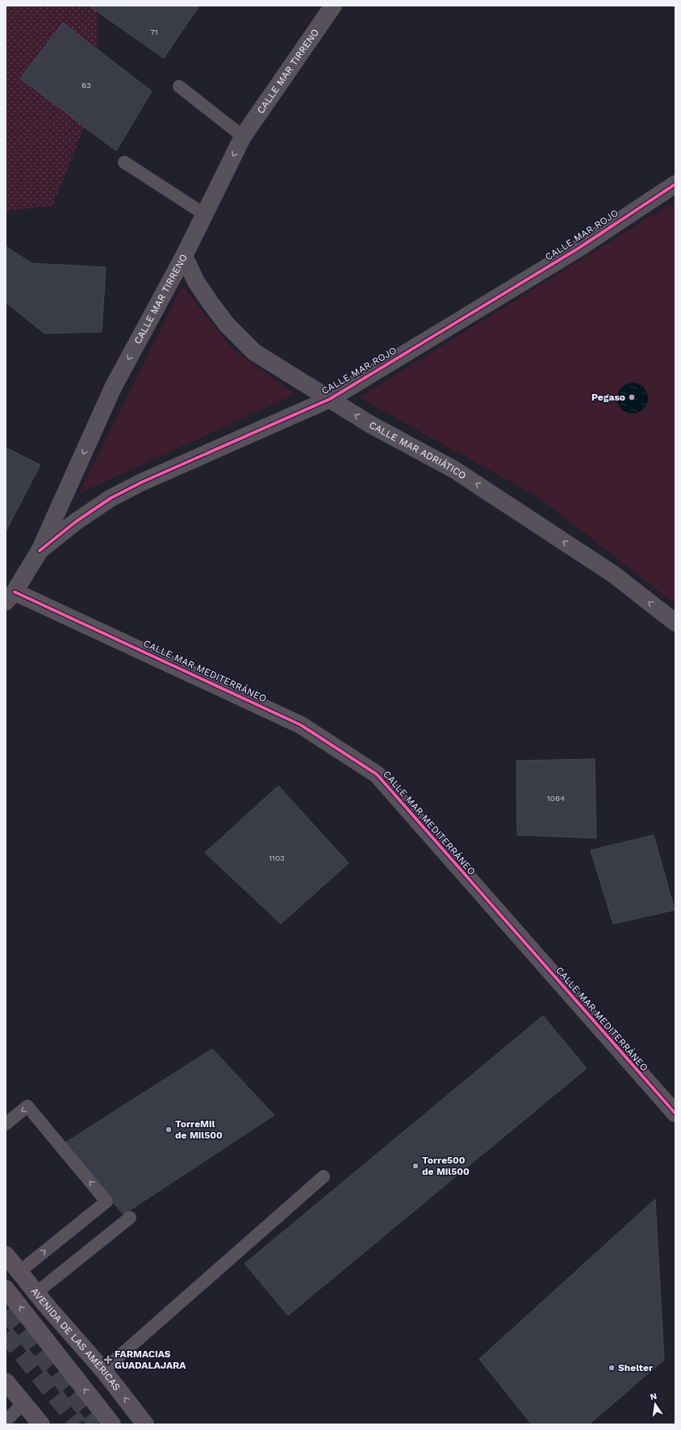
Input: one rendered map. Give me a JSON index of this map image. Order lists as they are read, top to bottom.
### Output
{
  "streets": {
    "main road": ["AVENIDA DE LAS AMÉRICAS"],
    "street": [
      "CALLE MAR TIRRENO",
      "CALLE MAR ROJO",
      "CALLE MAR ADRIÁTICO",
      "CALLE MAR MEDITERRÁNEO"
    ]
  },
  "crossings": [
    ["CALLE MAR TIRRENO", "CALLE MAR ROJO"],
    ["CALLE MAR TIRRENO", "CALLE MAR ADRIÁTICO"],
    ["CALLE MAR TIRRENO", "CALLE MAR MEDITERRÁNEO"],
    ["CALLE MAR ROJO", "CALLE MAR ADRIÁTICO"]
  ],
  "one_way": ["CALLE MAR TIRRENO", "CALLE MAR ADRIÁTICO"],
  "places": {
    "other": [
      "Pegaso",
      "TorreMil de Mil500",
      "Torre500 de Mil500",
      "Shelter"
    ],
    "health": ["FARMACIAS GUADALAJARA"]
  },
  "house_numbers": [
    "71",
    "63",
    "1064",
    "1103"
  ],
  "north": "top"
}
